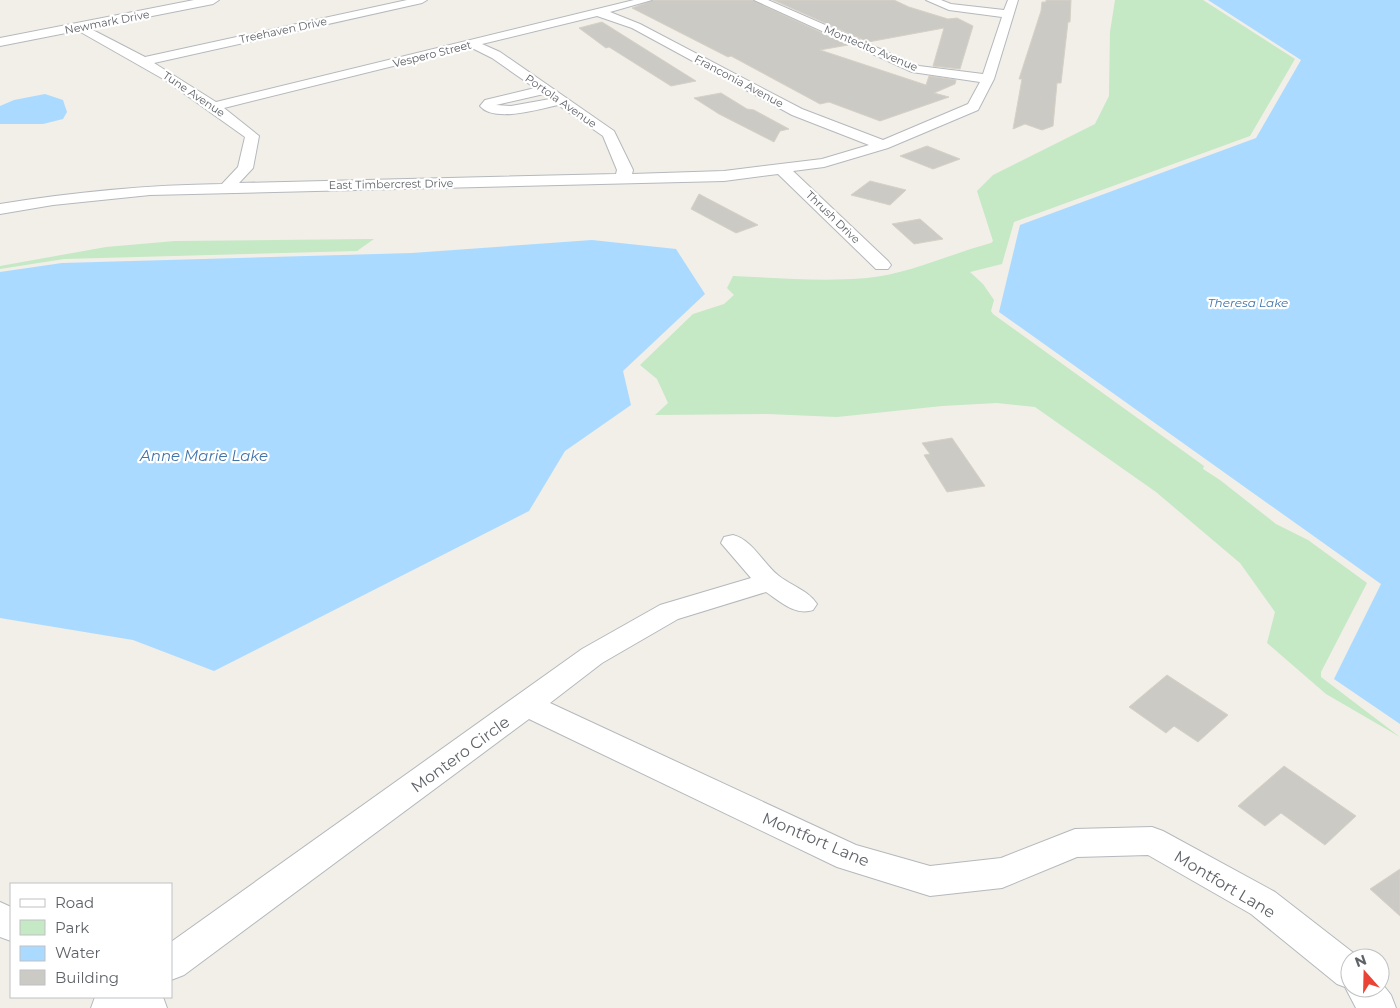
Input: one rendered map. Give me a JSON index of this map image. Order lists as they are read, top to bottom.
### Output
{
  "streets": {
    "street": [
      "Newmark Drive",
      "Treehaven Drive",
      "Montecito Avenue",
      "Vespero Street",
      "Franconia Avenue",
      "Tune Avenue",
      "Portola Avenue",
      "East Timbercrest Drive",
      "Thrush Drive",
      "Montero Circle",
      "Montfort Lane"
    ]
  },
  "crossings": [
    ["Newmark Drive", "Tune Avenue"],
    ["Treehaven Drive", "Tune Avenue"],
    ["Montecito Avenue", "East Timbercrest Drive"],
    ["Vespero Street", "Franconia Avenue"],
    ["Vespero Street", "Tune Avenue"],
    ["Vespero Street", "Portola Avenue"],
    ["Franconia Avenue", "East Timbercrest Drive"],
    ["Tune Avenue", "East Timbercrest Drive"],
    ["Portola Avenue", "East Timbercrest Drive"],
    ["East Timbercrest Drive", "Thrush Drive"],
    ["Montero Circle", "Montfort Lane"]
  ],
  "water": ["Theresa Lake", "Anne Marie Lake"],
  "legend": [
    "Road",
    "Park",
    "Water",
    "Building"
  ],
  "north": "top"
}
